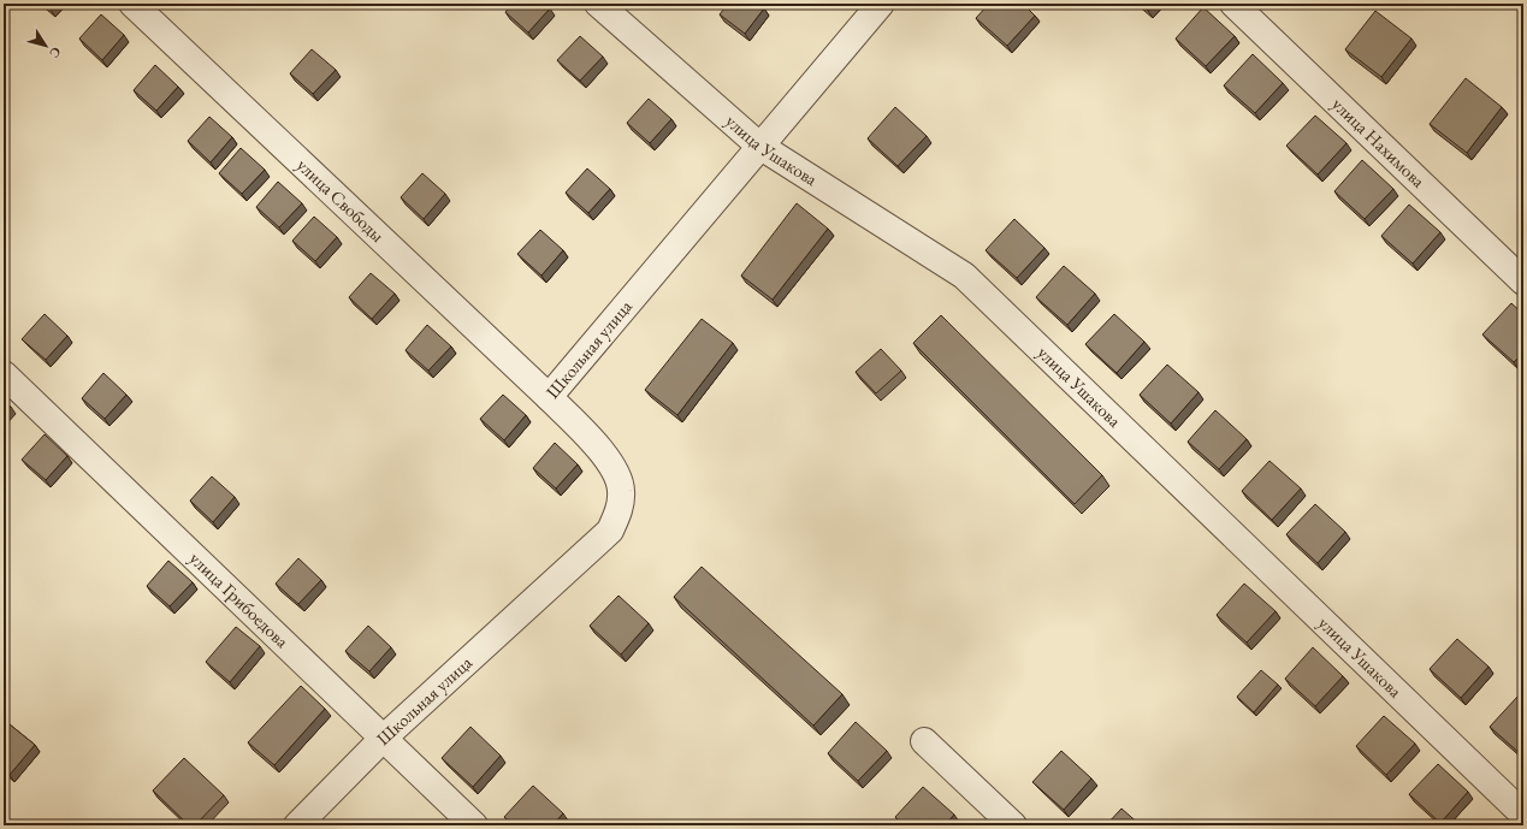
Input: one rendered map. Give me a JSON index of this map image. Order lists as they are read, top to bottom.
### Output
{
  "streets": {
    "street": [
      "улица Нахимова",
      "улица Ушакова",
      "улица Свободы",
      "Школьная улица",
      "улица Грибоедова"
    ]
  },
  "crossings": [
    ["улица Ушакова", "Школьная улица"],
    ["улица Свободы", "Школьная улица"],
    ["Школьная улица", "улица Грибоедова"]
  ],
  "north": "bottom right"
}
